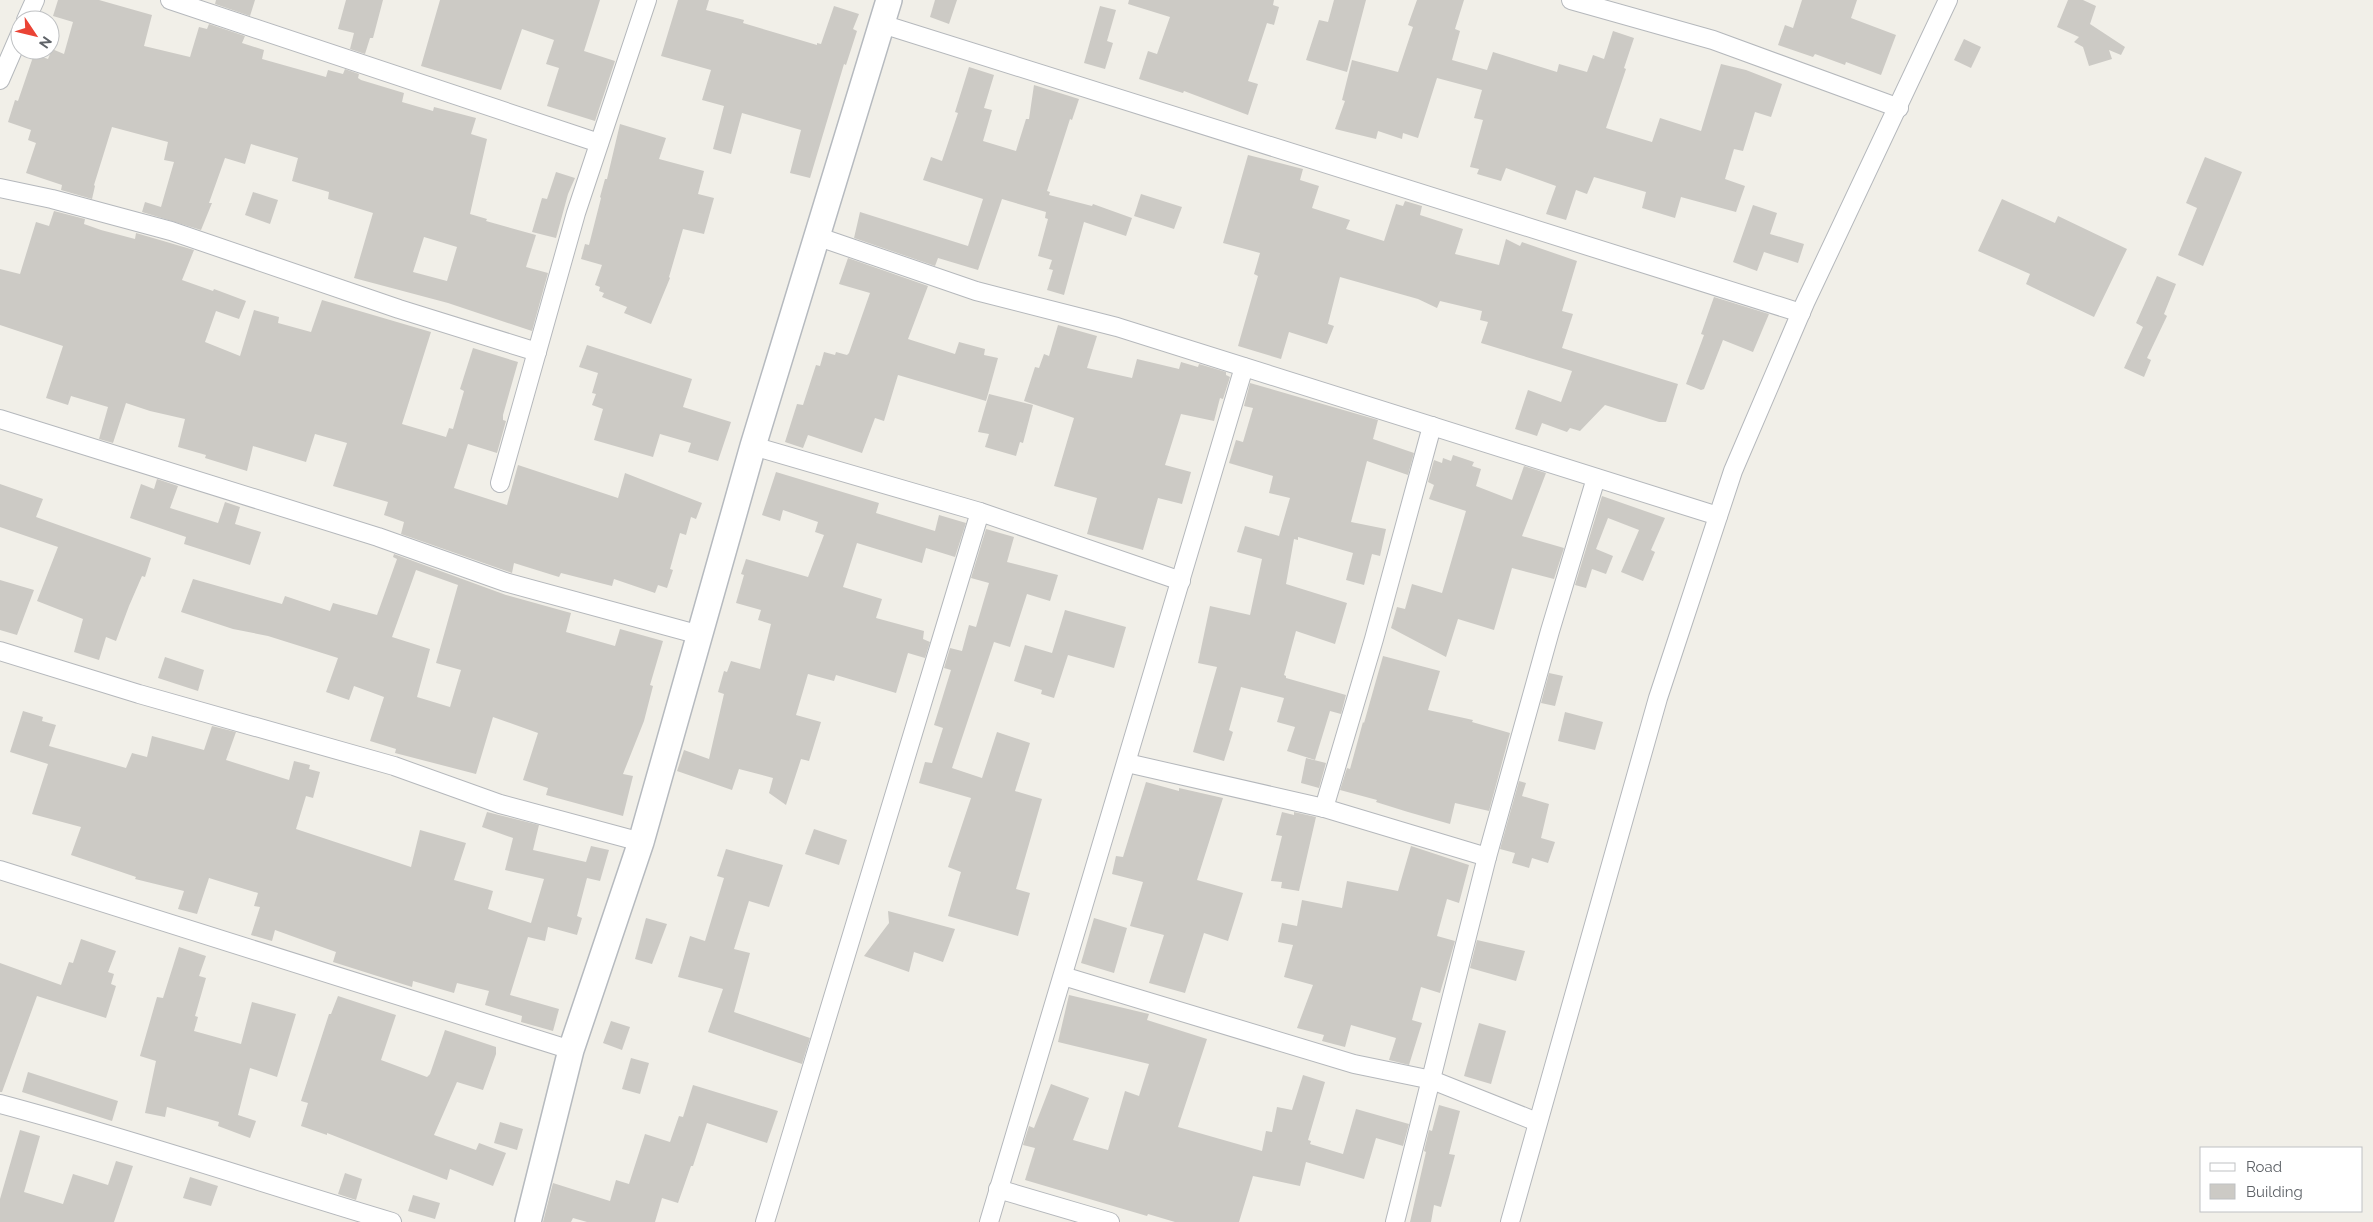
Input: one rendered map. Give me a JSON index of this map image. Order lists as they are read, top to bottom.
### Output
{
  "legend": ["Road", "Building"],
  "north": "bottom right"
}
